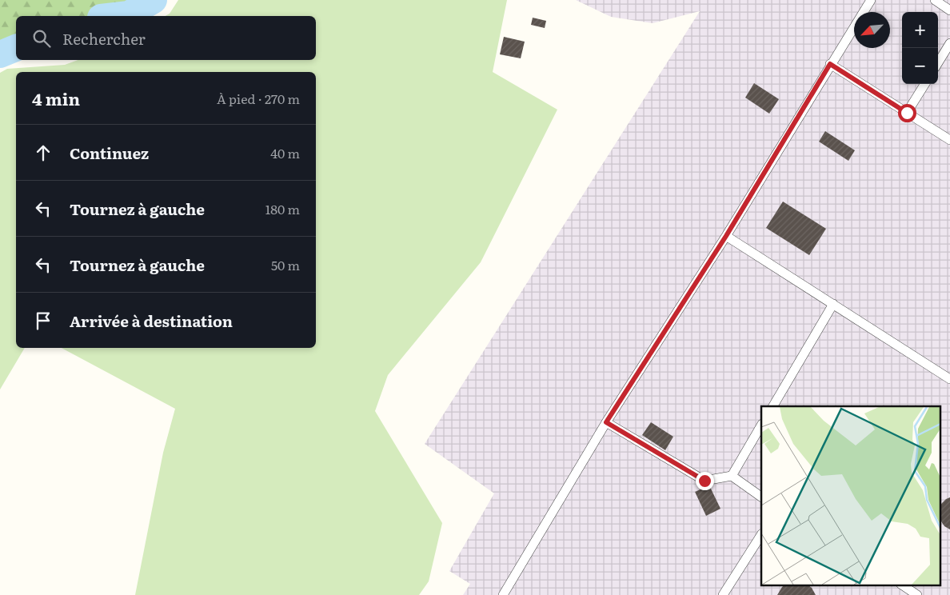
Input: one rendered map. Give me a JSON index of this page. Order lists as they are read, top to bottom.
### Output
{
  "north": "bottom left",
  "page": {
    "map_buttons": ["+", "−"],
    "search": "Rechercher",
    "heading": ["4 min", "À pied · 270 m"],
    "list": [
      ["Continuez", "40 m"],
      ["Tournez à gauche", "180 m"],
      ["Tournez à gauche", "50 m"],
      "Arrivée à destination"
    ]
  }
}
